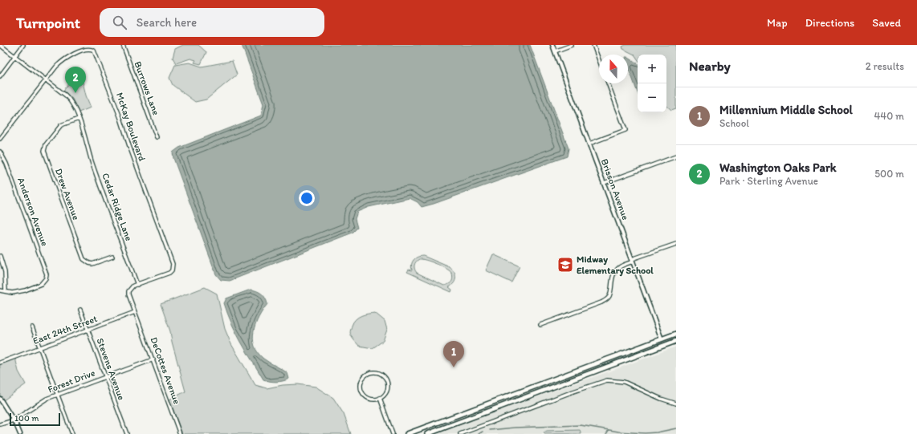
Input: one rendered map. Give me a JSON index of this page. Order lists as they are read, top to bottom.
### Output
{
  "streets": {
    "street": [
      "Burrows Lane",
      "McKay Boulevard",
      "Brisson Avenue",
      "Drew Avenue",
      "Cedar Ridge Lane",
      "Anderson Avenue",
      "East 24th Street",
      "Stevens Avenue",
      "DeCottes Avenue",
      "Forest Drive"
    ]
  },
  "crossings": [
    ["McKay Boulevard", "Cedar Ridge Lane"],
    ["Drew Avenue", "Cedar Ridge Lane"],
    ["East 24th Street", "Stevens Avenue"],
    ["East 24th Street", "DeCottes Avenue"],
    ["Stevens Avenue", "Forest Drive"],
    ["DeCottes Avenue", "Forest Drive"]
  ],
  "places": {
    "school or university": ["Midway Elementary School"]
  },
  "scale_bar": "100 m",
  "north": "top",
  "page": {
    "header": "Turnpoint",
    "search": "Search here",
    "nav": ["Map", "Directions", "Saved"],
    "heading": ["Nearby", "2 results"],
    "map_buttons": ["+", "−"],
    "pins": ["2", "1"],
    "list": [
      {
        "mark": "1",
        "name": "Millennium Middle School",
        "note": "School",
        "value": "440 m"
      },
      {
        "mark": "2",
        "name": "Washington Oaks Park",
        "note": "Park · Sterling Avenue",
        "value": "500 m"
      }
    ],
    "scale": "100 m"
  }
}
